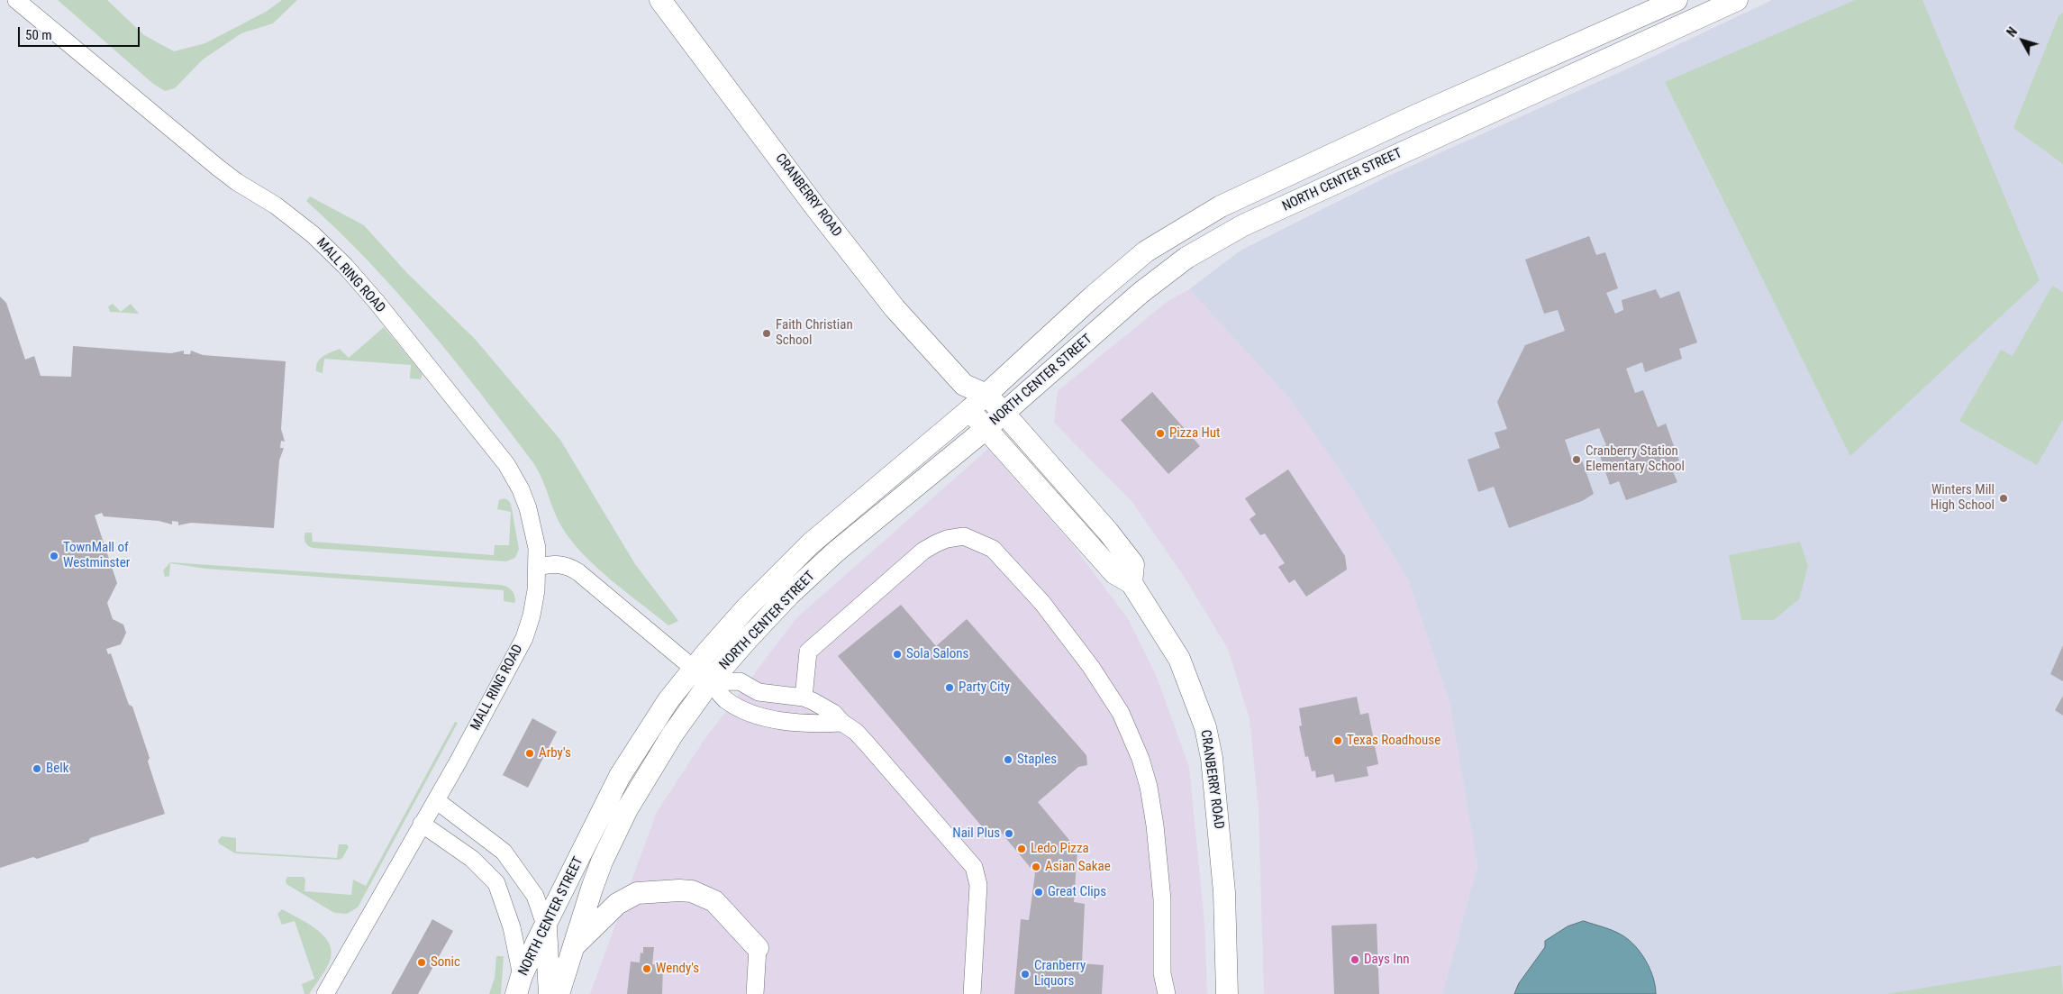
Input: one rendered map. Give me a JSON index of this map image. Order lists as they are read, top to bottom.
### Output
{
  "streets": {
    "street": ["NORTH CENTER STREET", "CRANBERRY ROAD", "MALL RING ROAD"]
  },
  "crossings": [
    ["NORTH CENTER STREET", "CRANBERRY ROAD"]
  ],
  "places": [
    "Faith Christian School",
    "Pizza Hut",
    "Cranberry Station Elementary School",
    "Winters Mill High School",
    "TownMall of Westminster",
    "Sola Salons",
    "Party City",
    "Texas Roadhouse",
    "Arby's",
    "Staples",
    "Belk",
    "Nail Plus",
    "Ledo Pizza",
    "Asian Sakae",
    "Great Clips",
    "Days Inn",
    "Sonic",
    "Wendy's",
    "Cranberry Liquors"
  ],
  "scale_bar": "50 m",
  "north": "top left"
}
